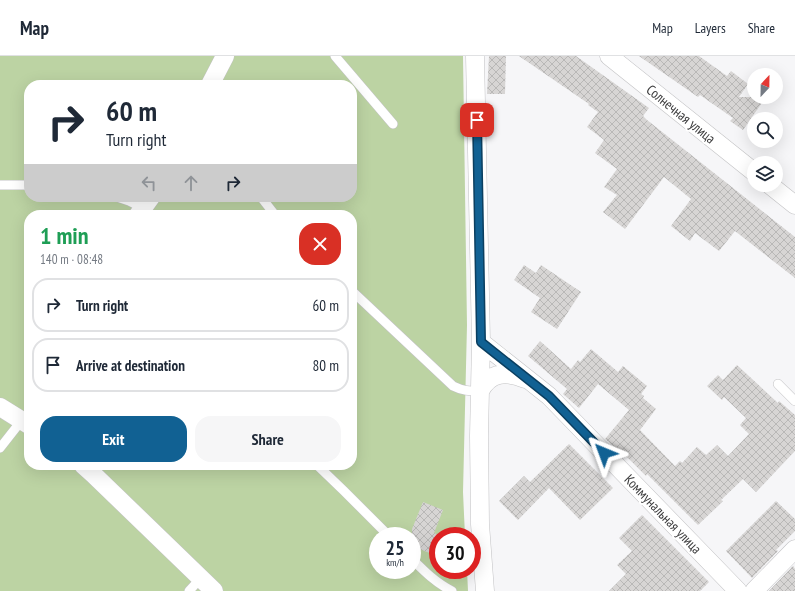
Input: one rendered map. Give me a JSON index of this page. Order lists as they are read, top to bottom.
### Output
{
  "streets": {
    "street": ["Солнечная улица", "Коммунальная улица"]
  },
  "north": "top",
  "page": {
    "header": "Map",
    "nav": ["Map", "Layers", "Share"],
    "turn": ["60 m", "Turn right"],
    "heading": ["1 min", "140 m · 08:48"],
    "list": [
      {
        "name": "Turn right",
        "value": "60 m"
      },
      {
        "name": "Arrive at destination",
        "value": "80 m"
      }
    ],
    "buttons": ["Exit", "Share"],
    "speed": "25 km/h",
    "limit": "30"
  }
}
